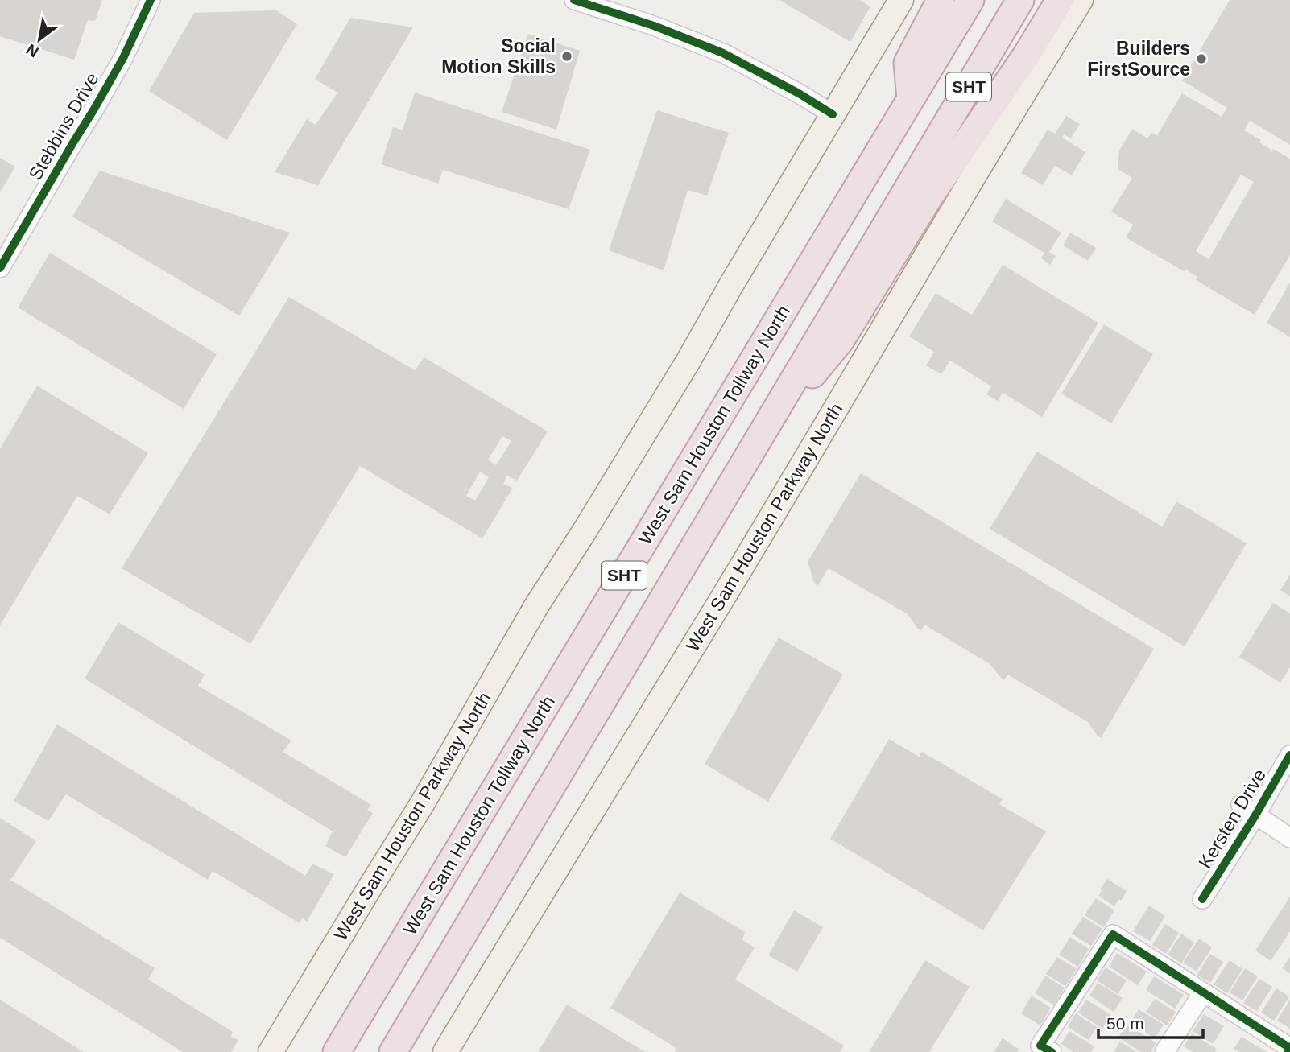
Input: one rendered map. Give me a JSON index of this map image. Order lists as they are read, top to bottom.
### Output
{
  "streets": {
    "highway": ["SHT", "West Sam Houston Tollway North"],
    "main road": ["West Sam Houston Parkway North"],
    "street": ["Stebbins Drive", "Kersten Drive"]
  },
  "places": ["Social Motion Skills", "Builders FirstSource"],
  "scale_bar": "50 m",
  "north": "bottom left"
}
